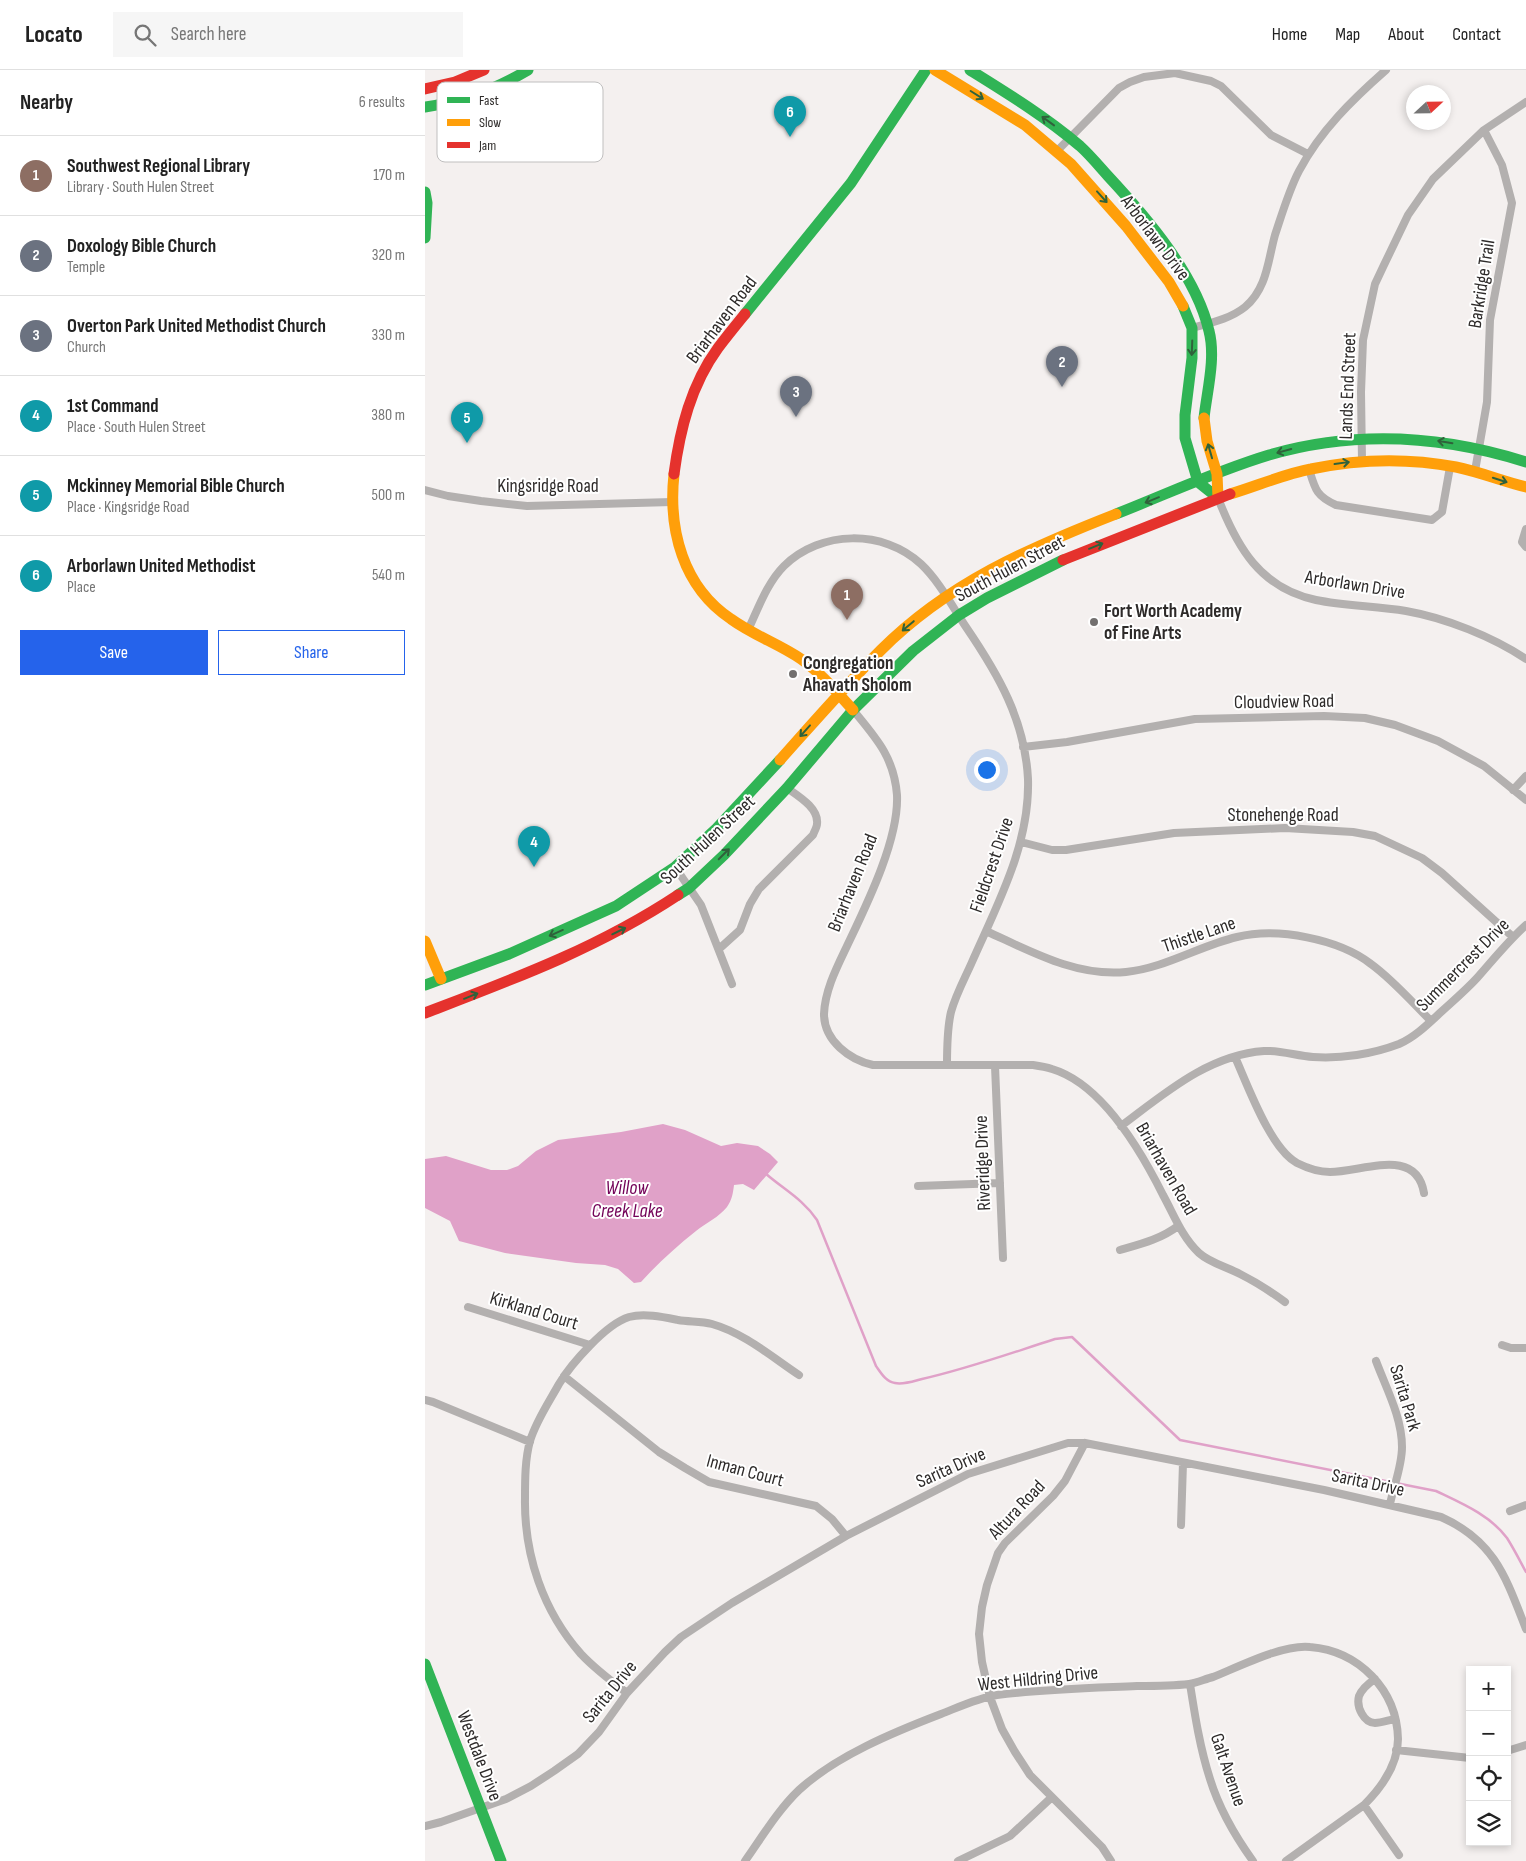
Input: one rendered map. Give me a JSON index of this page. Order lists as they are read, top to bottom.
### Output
{
  "streets": {
    "main road": [
      "Arborlawn Drive",
      "Briarhaven Road",
      "South Hulen Street",
      "Westdale Drive"
    ],
    "street": [
      "Barkridge Trail",
      "Lands End Street",
      "Kingsridge Road",
      "Cloudview Road",
      "Stonehenge Road",
      "Fieldcrest Drive",
      "Thistle Lane",
      "Summercrest Drive",
      "Riveridge Drive",
      "Kirkland Court",
      "Sarita Park",
      "Sarita Drive",
      "Inman Court",
      "Altura Road",
      "West Hildring Drive",
      "Galt Avenue"
    ]
  },
  "crossings": [
    ["Arborlawn Drive", "South Hulen Street"],
    ["Barkridge Trail", "Lands End Street"],
    ["Barkridge Trail", "South Hulen Street"],
    ["Briarhaven Road", "Kingsridge Road"],
    ["Briarhaven Road", "South Hulen Street"],
    ["Briarhaven Road", "Fieldcrest Drive"],
    ["Briarhaven Road", "Summercrest Drive"],
    ["Briarhaven Road", "Riveridge Drive"],
    ["Lands End Street", "South Hulen Street"],
    ["South Hulen Street", "Fieldcrest Drive"],
    ["Cloudview Road", "Fieldcrest Drive"],
    ["Stonehenge Road", "Fieldcrest Drive"],
    ["Stonehenge Road", "Summercrest Drive"],
    ["Fieldcrest Drive", "Thistle Lane"],
    ["Thistle Lane", "Summercrest Drive"],
    ["Sarita Park", "Sarita Drive"],
    ["Sarita Drive", "Inman Court"],
    ["Sarita Drive", "Altura Road"],
    ["Sarita Drive", "Westdale Drive"],
    ["Altura Road", "West Hildring Drive"],
    ["West Hildring Drive", "Galt Avenue"]
  ],
  "water": ["Willow Creek Lake"],
  "places": ["Fort Worth Academy of Fine Arts", "Congregation Ahavath Sholom"],
  "legend": ["Fast", "Slow", "Jam"],
  "north": "right",
  "page": {
    "header": "Locato",
    "search": "Search here",
    "nav": [
      "Home",
      "Map",
      "About",
      "Contact"
    ],
    "heading": ["Nearby", "6 results"],
    "pins": [
      "6",
      "2",
      "3",
      "5",
      "1",
      "4"
    ],
    "list": [
      {
        "mark": "1",
        "name": "Southwest Regional Library",
        "note": "Library · South Hulen Street",
        "value": "170 m"
      },
      {
        "mark": "2",
        "name": "Doxology Bible Church",
        "note": "Temple",
        "value": "320 m"
      },
      {
        "mark": "3",
        "name": "Overton Park United Methodist Church",
        "note": "Church",
        "value": "330 m"
      },
      {
        "mark": "4",
        "name": "1st Command",
        "note": "Place · South Hulen Street",
        "value": "380 m"
      },
      {
        "mark": "5",
        "name": "Mckinney Memorial Bible Church",
        "note": "Place · Kingsridge Road",
        "value": "500 m"
      },
      {
        "mark": "6",
        "name": "Arborlawn United Methodist",
        "note": "Place",
        "value": "540 m"
      }
    ],
    "buttons": ["Save", "Share"],
    "map_buttons": ["+", "−"]
  }
}
